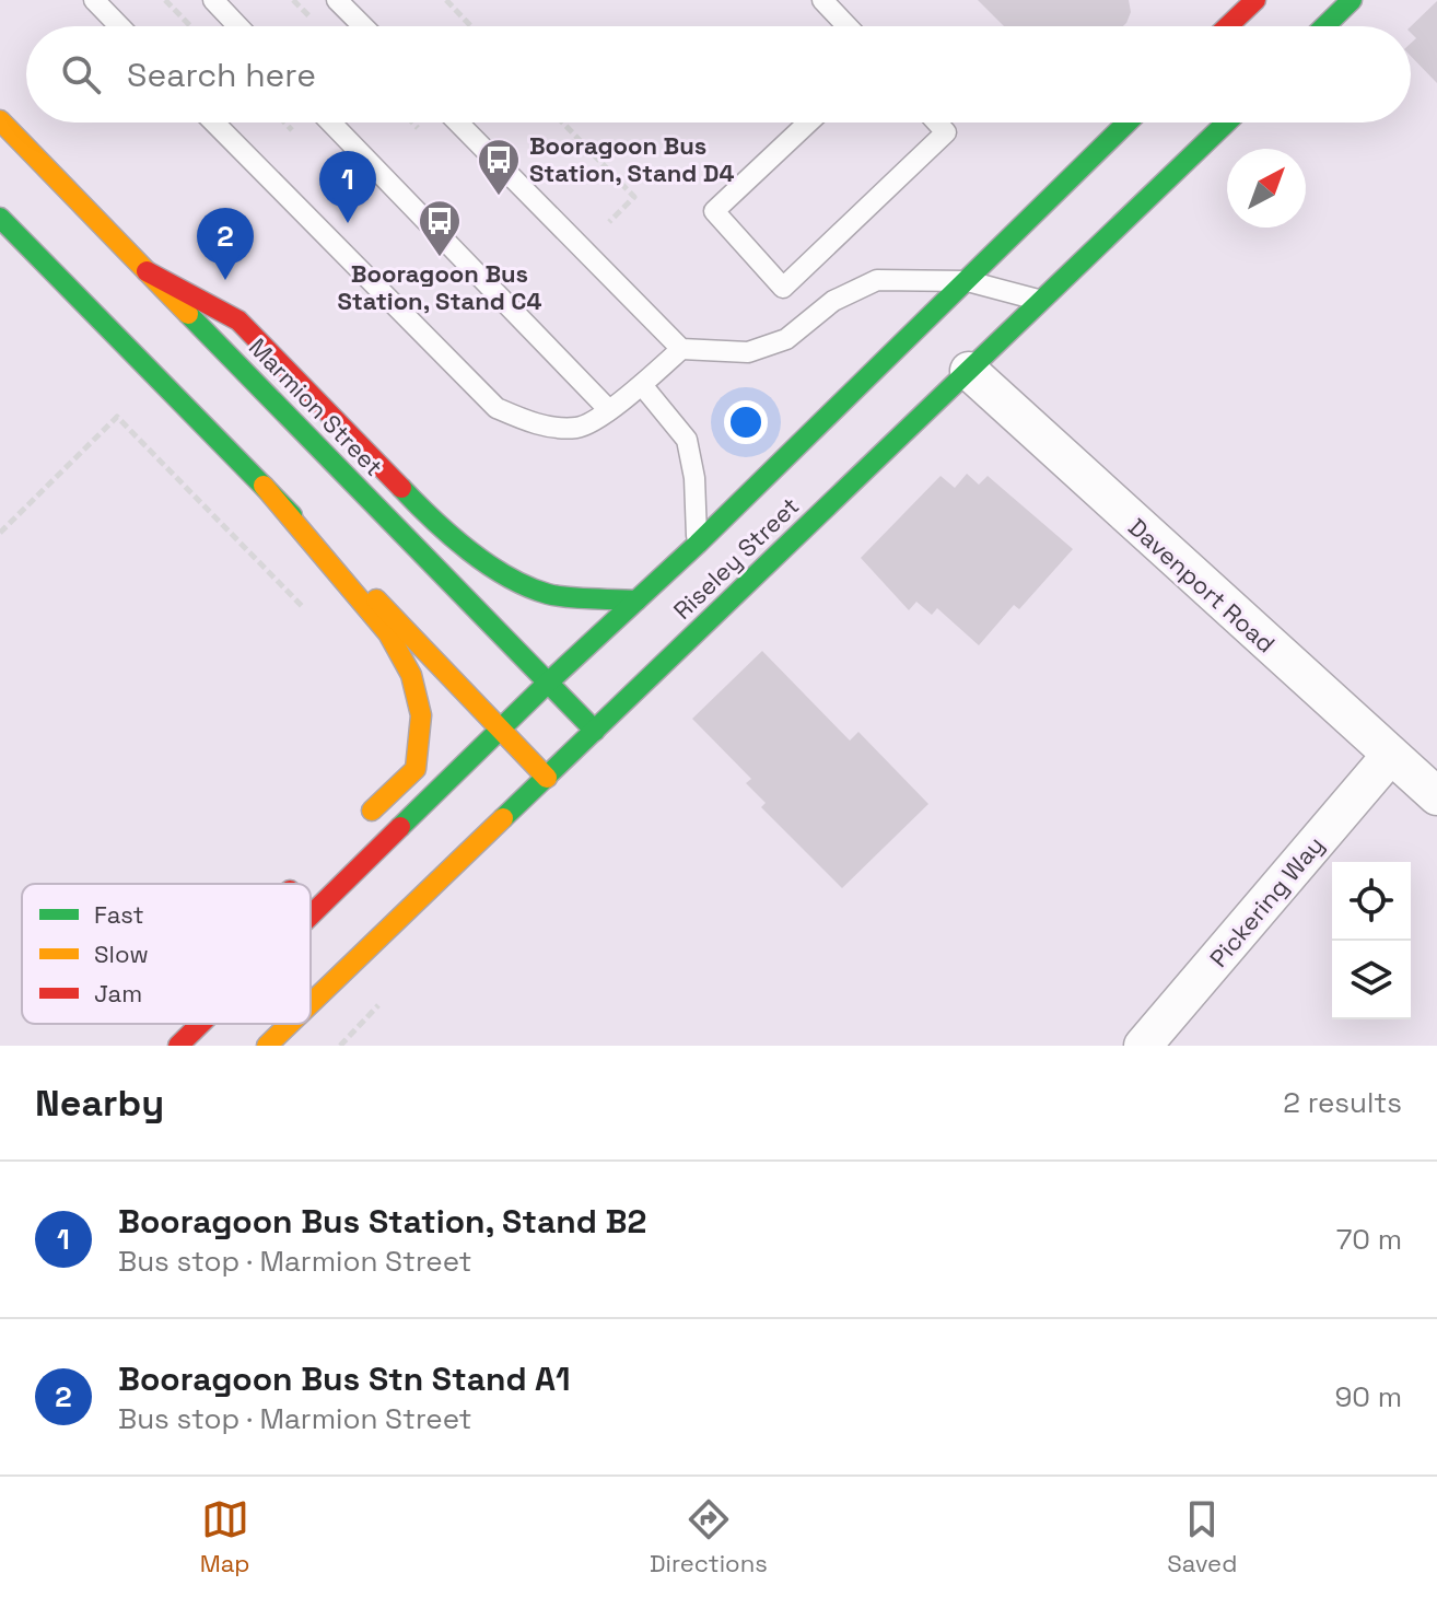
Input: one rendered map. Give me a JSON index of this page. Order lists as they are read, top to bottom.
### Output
{
  "streets": {
    "main road": ["Marmion Street", "Riseley Street"],
    "street": ["Davenport Road", "Pickering Way"]
  },
  "crossings": [
    ["Marmion Street", "Riseley Street"],
    ["Riseley Street", "Davenport Road"],
    ["Davenport Road", "Pickering Way"]
  ],
  "places": {
    "bus stop": ["Booragoon Bus Station, Stand D4", "Booragoon Bus Station, Stand C4"]
  },
  "legend": ["Fast", "Slow", "Jam"],
  "north": "top right",
  "page": {
    "search": "Search here",
    "pins": ["1", "2"],
    "heading": ["Nearby", "2 results"],
    "list": [
      {
        "mark": "1",
        "name": "Booragoon Bus Station, Stand B2",
        "note": "Bus stop · Marmion Street",
        "value": "70 m"
      },
      {
        "mark": "2",
        "name": "Booragoon Bus Stn Stand A1",
        "note": "Bus stop · Marmion Street",
        "value": "90 m"
      }
    ],
    "nav": ["Map", "Directions", "Saved"]
  }
}
